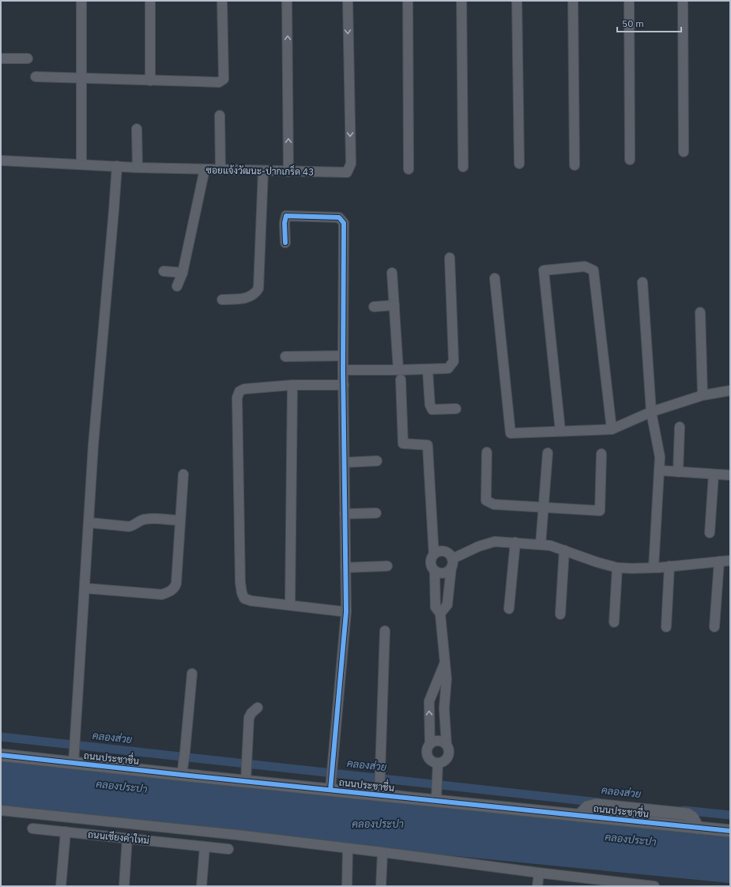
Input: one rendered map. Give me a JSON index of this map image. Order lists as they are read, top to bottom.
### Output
{
  "streets": {
    "street": ["ซอยแจ้งวัฒนะ-ปากเกร็ด 43", "ถนนประชาชื่น", "ถนนเชียงคำใหม่"]
  },
  "water": ["คลองส่วย", "คลองประปา"],
  "scale_bar": "50 m"
}
